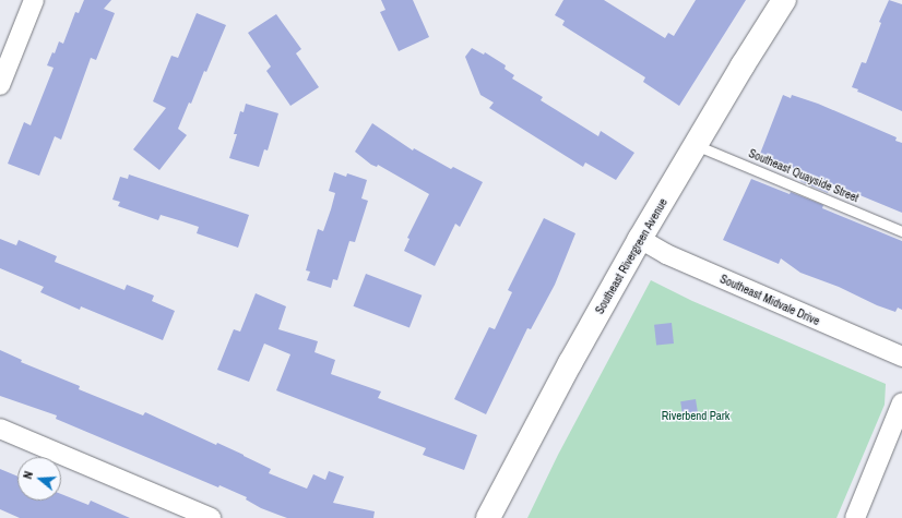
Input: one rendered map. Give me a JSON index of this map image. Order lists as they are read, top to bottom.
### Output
{
  "streets": {
    "street": ["Southeast Rivergreen Avenue", "Southeast Midvale Drive"],
    "lane": ["Southeast Quayside Street"]
  },
  "crossings": [
    ["Southeast Quayside Street", "Southeast Rivergreen Avenue"],
    ["Southeast Rivergreen Avenue", "Southeast Midvale Drive"]
  ],
  "parks": ["Riverbend Park"],
  "north": "left"
}
